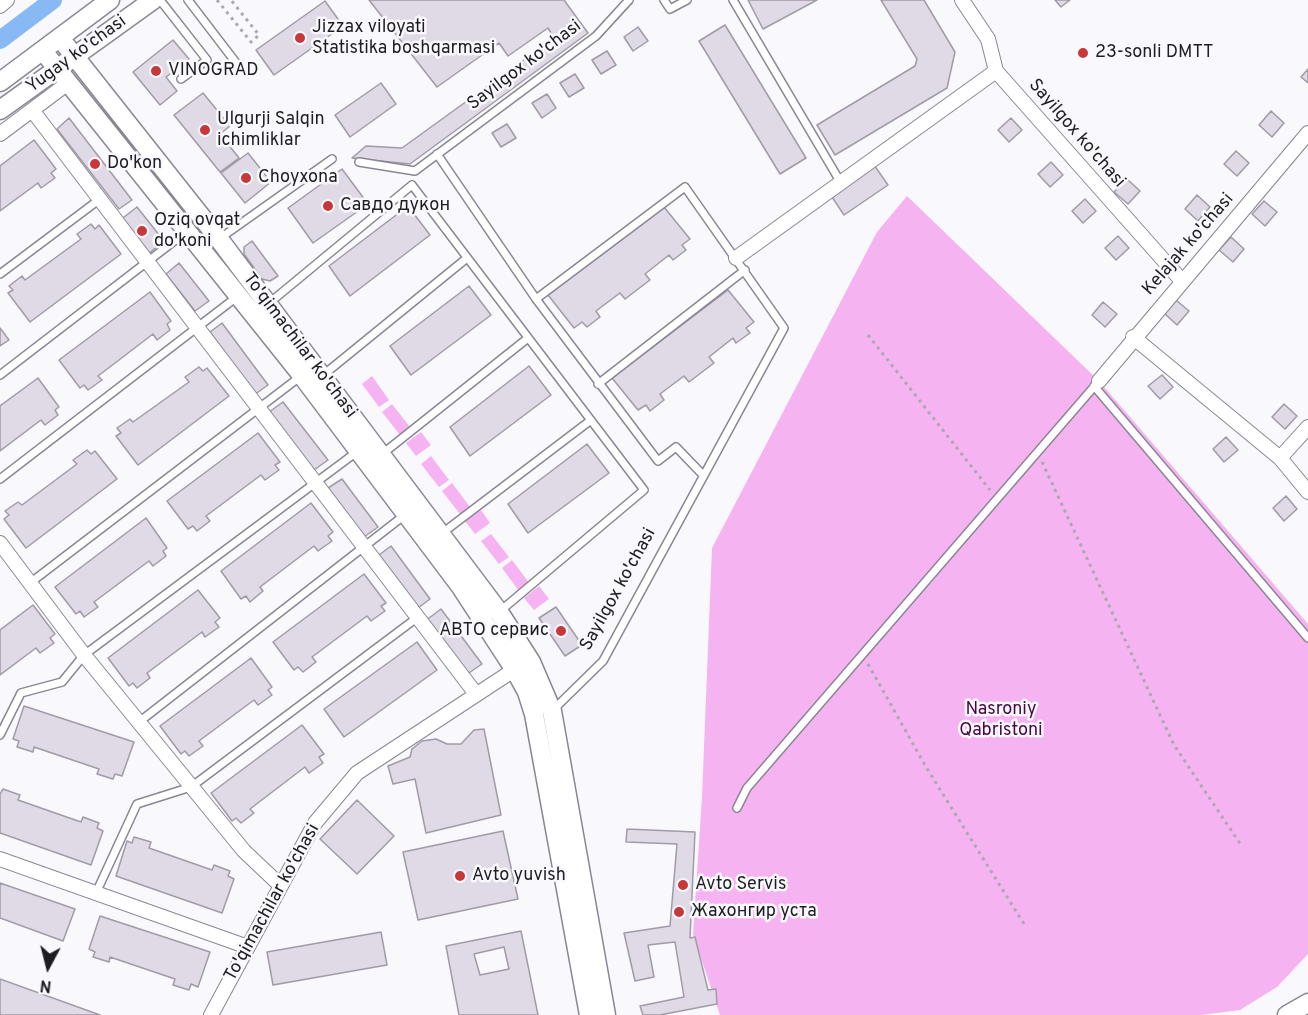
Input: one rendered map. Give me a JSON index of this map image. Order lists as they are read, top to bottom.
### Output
{
  "streets": {
    "main road": ["Yugay ko'chasi", "To'qimachilar ko'chasi"],
    "street": ["Sayilgox ko'chasi", "Kelajak ko'chasi"]
  },
  "crossings": [
    ["Yugay ko'chasi", "To'qimachilar ko'chasi"],
    ["Sayilgox ko'chasi", "Kelajak ko'chasi"],
    ["Sayilgox ko'chasi", "To'qimachilar ko'chasi"]
  ],
  "parks": ["Nasroniy Qabristoni"],
  "places": [
    "Jizzax viloyati Statistika boshqarmasi",
    "23-sonli DMTT",
    "VINOGRAD",
    "Ulgurji Salqin ichimliklar",
    "Do'kon",
    "Choyxona",
    "Cавдо дукон",
    "Oziq ovqat do'koni",
    "АВТО сервис",
    "Avto yuvish",
    "Avto Servis",
    "Жахонгир уста"
  ],
  "north": "bottom"
}
